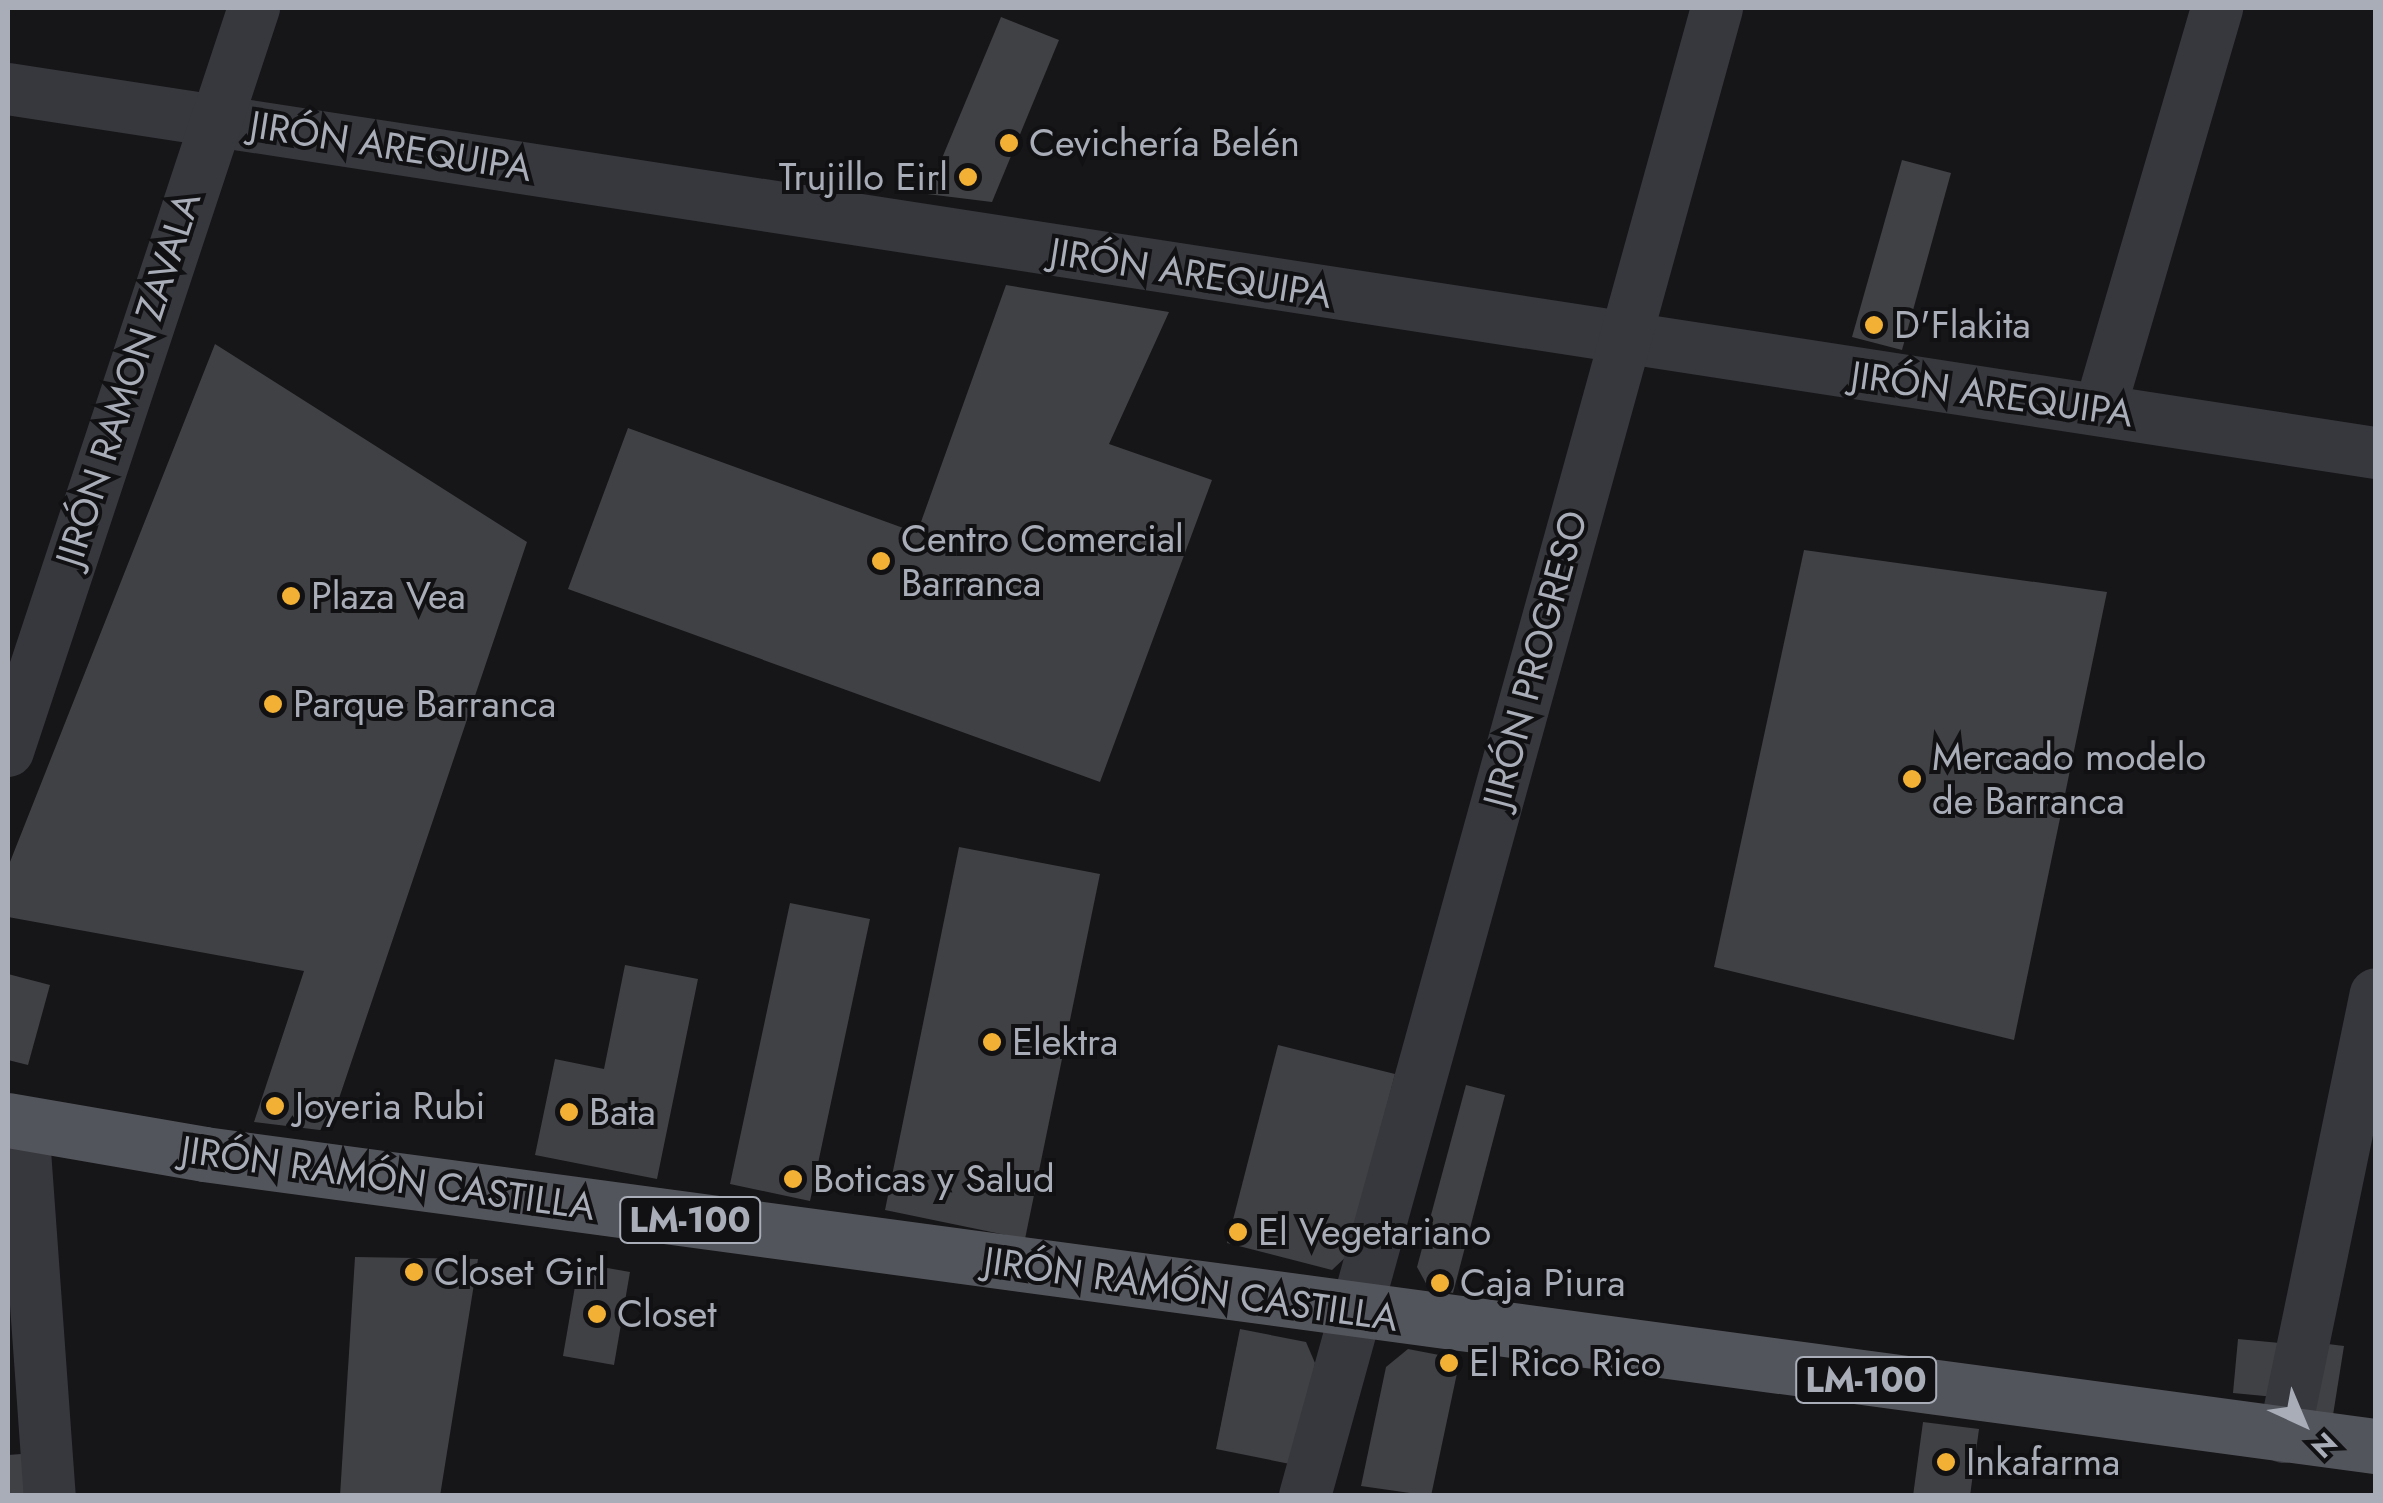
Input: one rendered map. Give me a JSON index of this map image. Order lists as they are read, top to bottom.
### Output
{
  "streets": {
    "main road": ["JIRÓN RAMÓN CASTILLA", "LM-100"],
    "street": ["JIRÓN AREQUIPA", "JIRÓN RAMON ZAVALA", "JIRÓN PROGRESO"]
  },
  "crossings": [
    ["JIRÓN AREQUIPA", "JIRÓN RAMON ZAVALA"],
    ["JIRÓN AREQUIPA", "JIRÓN PROGRESO"],
    ["JIRÓN PROGRESO", "JIRÓN RAMÓN CASTILLA"]
  ],
  "places": [
    "Cevichería Belén",
    "Trujillo Eirl",
    "D'Flakita",
    "Centro Comercial Barranca",
    "Plaza Vea",
    "Parque Barranca",
    "Mercado modelo de Barranca",
    "Elektra",
    "Joyeria Rubi",
    "Bata",
    "Boticas y Salud",
    "El Vegetariano",
    "Closet Girl",
    "Caja Piura",
    "Closet",
    "El Rico Rico",
    "Inkafarma"
  ],
  "north": "bottom right"
}
